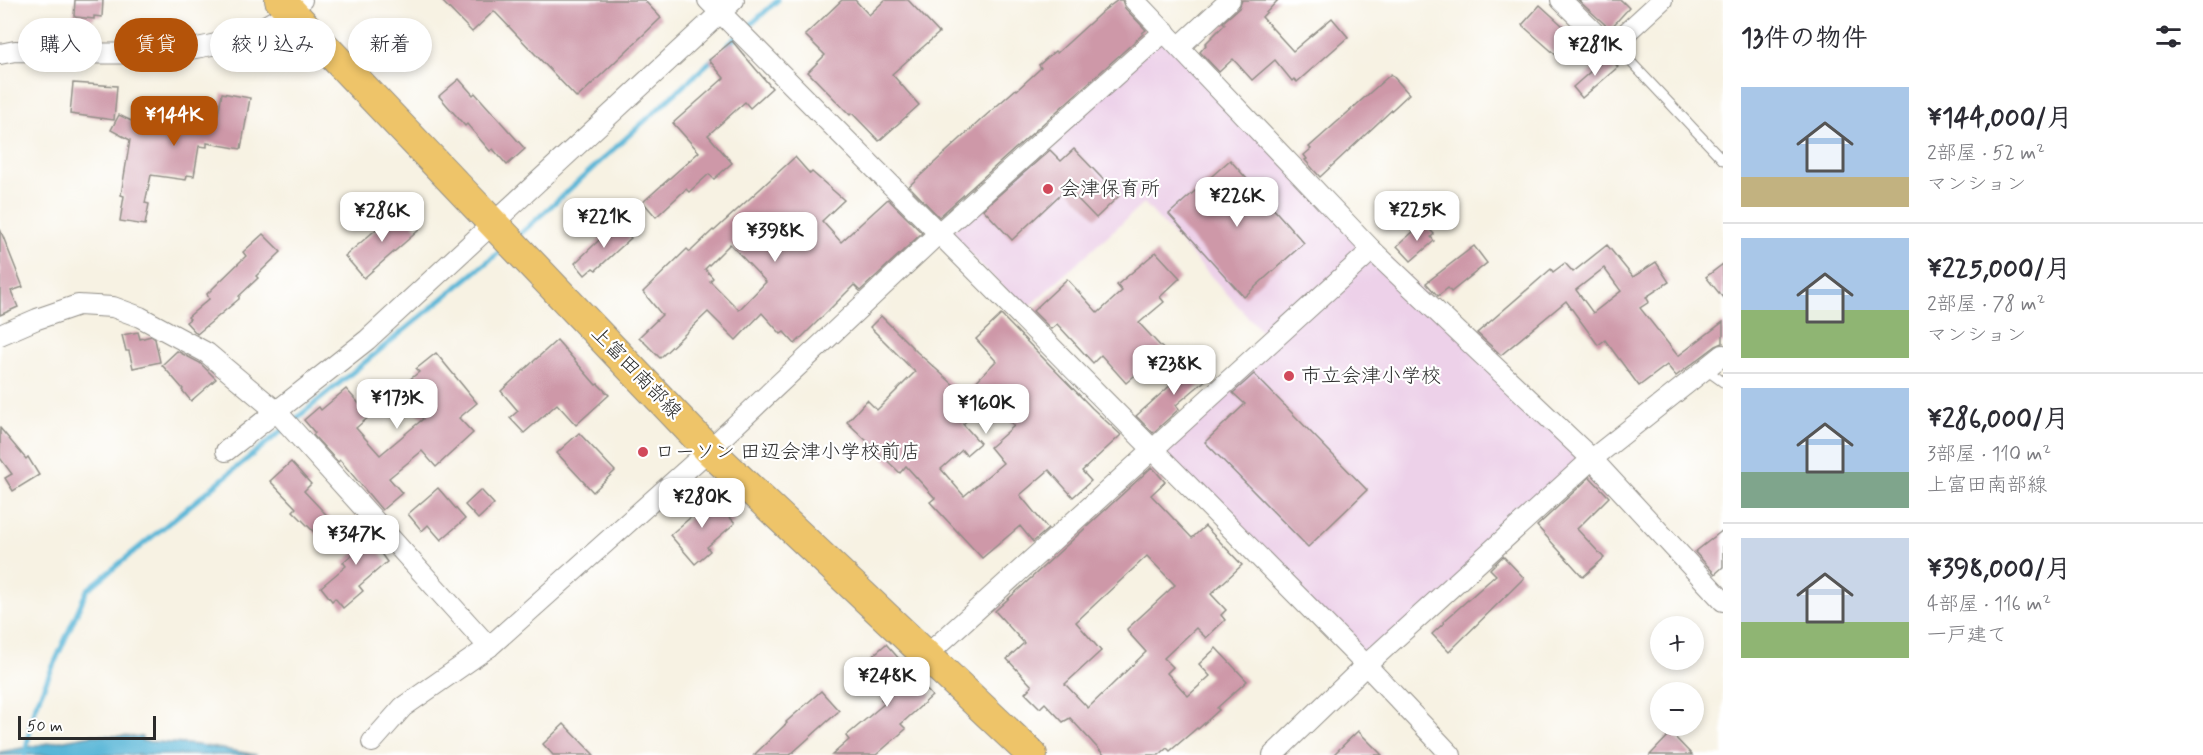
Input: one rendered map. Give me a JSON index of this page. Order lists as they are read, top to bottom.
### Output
{
  "streets": {
    "main road": ["上富田南部線"]
  },
  "places": ["会津保育所", "市立会津小学校", "ローソン 田辺会津小学校前店"],
  "scale_bar": "50 m",
  "page": {
    "heading": "13件の物件",
    "chip": [
      "購入",
      "賃貸",
      "絞り込み",
      "新着"
    ],
    "price": [
      "¥281K",
      "¥144K",
      "¥226K",
      "¥225K",
      "¥286K",
      "¥221K",
      "¥398K",
      "¥238K",
      "¥173K",
      "¥160K",
      "¥280K",
      "¥347K",
      "¥248K"
    ],
    "list": [
      {
        "name": "¥144,000/月",
        "note": "2部屋 · 52 m² · マンション"
      },
      {
        "name": "¥225,000/月",
        "note": "2部屋 · 78 m² · マンション"
      },
      {
        "name": "¥286,000/月",
        "note": "3部屋 · 110 m² · 上富田南部線"
      },
      {
        "name": "¥398,000/月",
        "note": "4部屋 · 116 m² · 一戸建て"
      }
    ],
    "map_buttons": ["+", "−"],
    "scale": "50 m"
  }
}
